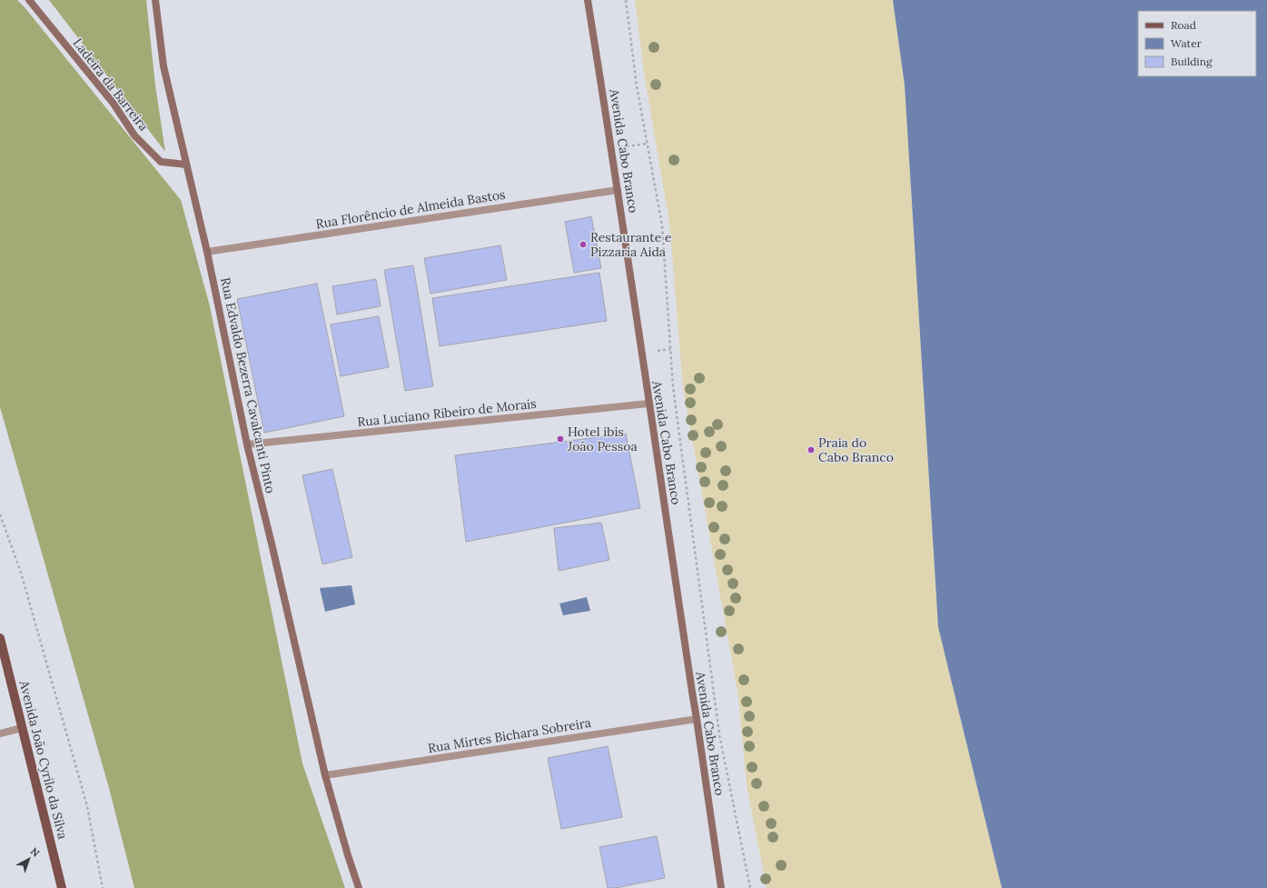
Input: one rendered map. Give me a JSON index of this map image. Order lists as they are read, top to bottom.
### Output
{
  "streets": {
    "main road": [
      "Ladeira da Barreira",
      "Avenida Cabo Branco",
      "Rua Edvaldo Bezerra Cavalcanti Pinto",
      "Avenida João Cyrilo da Silva"
    ],
    "street": ["Rua Florêncio de Almeida Bastos", "Rua Luciano Ribeiro de Morais", "Rua Mirtes Bichara Sobreira"]
  },
  "crossings": [
    ["Ladeira da Barreira", "Rua Edvaldo Bezerra Cavalcanti Pinto"],
    ["Avenida Cabo Branco", "Rua Florêncio de Almeida Bastos"],
    ["Avenida Cabo Branco", "Rua Luciano Ribeiro de Morais"],
    ["Avenida Cabo Branco", "Rua Mirtes Bichara Sobreira"],
    ["Rua Florêncio de Almeida Bastos", "Rua Edvaldo Bezerra Cavalcanti Pinto"],
    ["Rua Edvaldo Bezerra Cavalcanti Pinto", "Rua Luciano Ribeiro de Morais"],
    ["Rua Edvaldo Bezerra Cavalcanti Pinto", "Rua Mirtes Bichara Sobreira"]
  ],
  "places": ["Restaurante e Pizzaria Aida", "Hotel ibis João Pessoa", "Praia do Cabo Branco"],
  "legend": ["Road", "Water", "Building"],
  "north": "top right"
}
